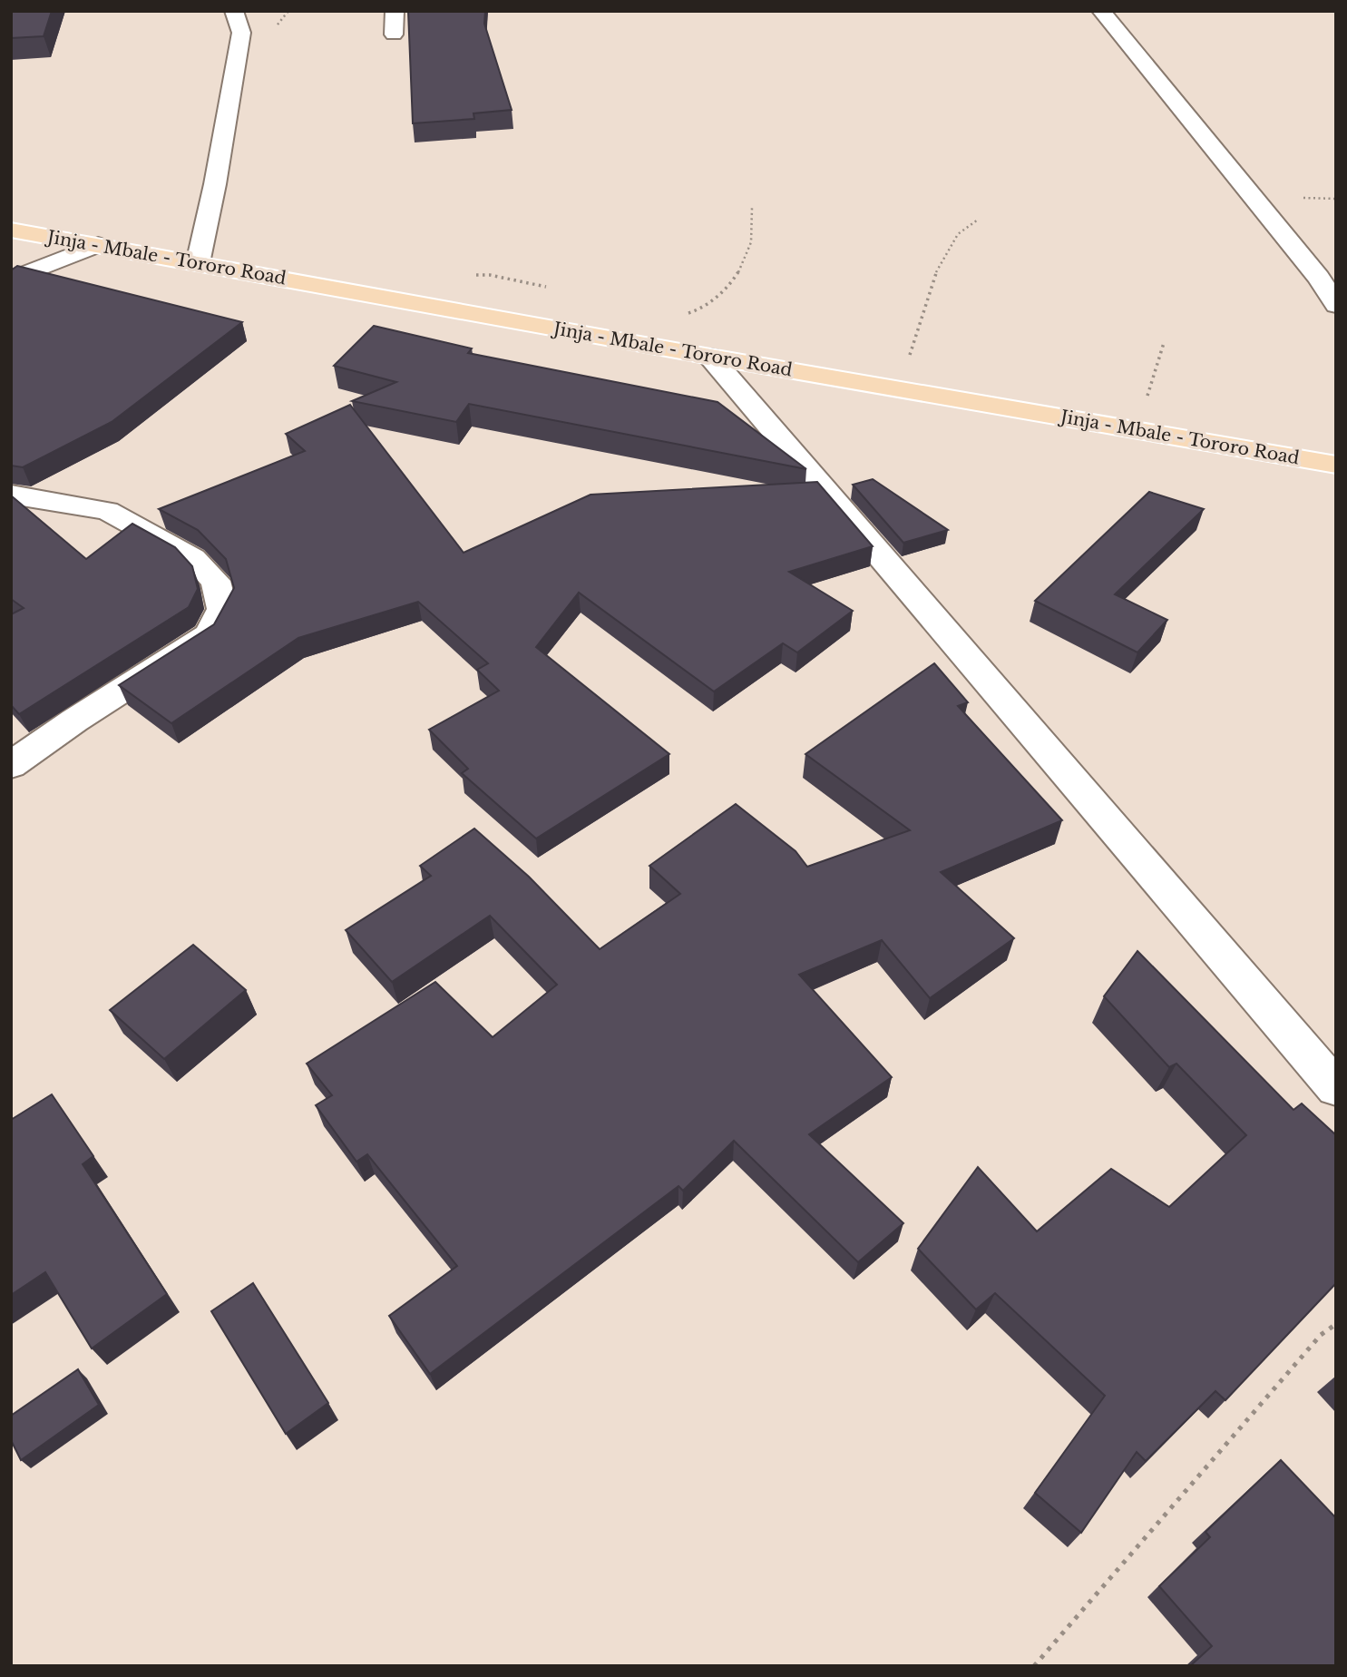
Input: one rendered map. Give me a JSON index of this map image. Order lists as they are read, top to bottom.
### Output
{
  "streets": {
    "main road": ["Jinja - Mbale - Tororo Road"]
  }
}
